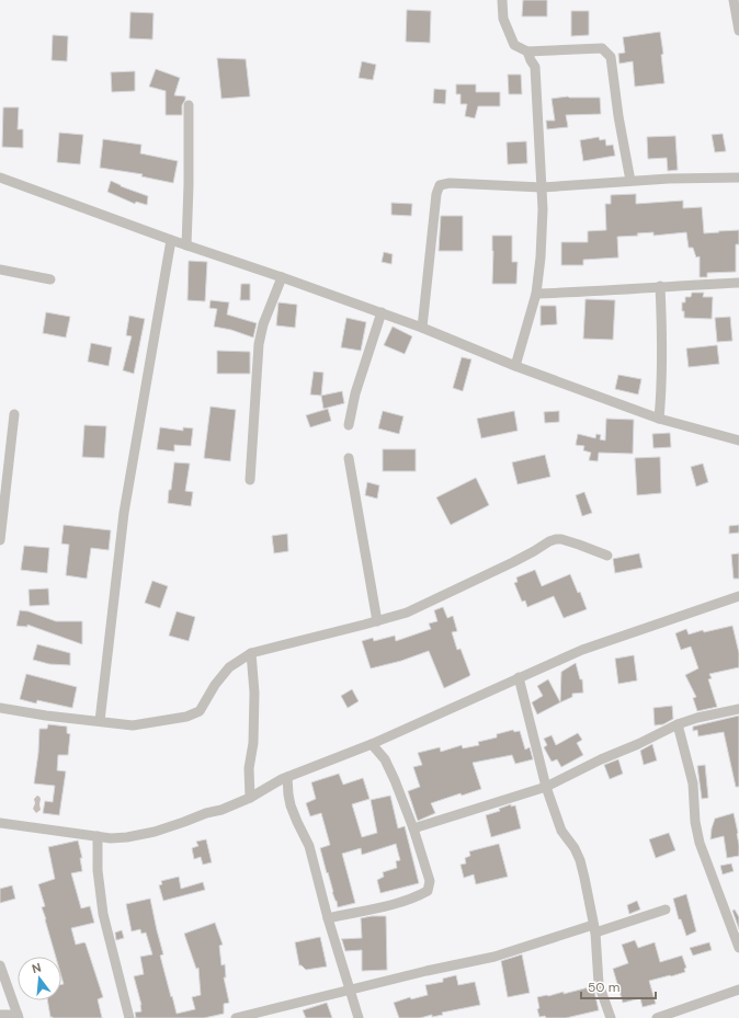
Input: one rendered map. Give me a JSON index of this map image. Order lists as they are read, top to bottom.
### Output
{
  "scale_bar": "50 m",
  "north": "top"
}
